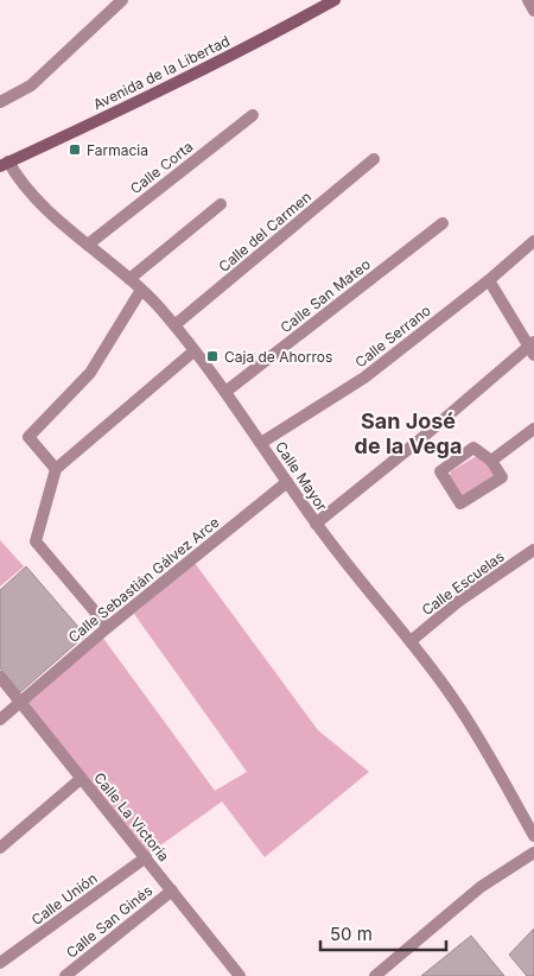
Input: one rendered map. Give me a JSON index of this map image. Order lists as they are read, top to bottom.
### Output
{
  "streets": {
    "main road": ["Avenida de la Libertad"],
    "street": [
      "Calle Corta",
      "Calle del Carmen",
      "Calle San Mateo",
      "Calle Serrano",
      "Calle Mayor",
      "Calle Sebastián Gálvez Arce",
      "Calle Escuelas",
      "Calle La Victoria",
      "Calle Unión",
      "Calle San Ginés"
    ]
  },
  "crossings": [
    ["Avenida de la Libertad", "Calle Mayor"],
    ["Calle Corta", "Calle Mayor"],
    ["Calle del Carmen", "Calle Mayor"],
    ["Calle San Mateo", "Calle Mayor"],
    ["Calle Serrano", "Calle Mayor"],
    ["Calle Mayor", "Calle Sebastián Gálvez Arce"],
    ["Calle Mayor", "Calle Escuelas"],
    ["Calle Sebastián Gálvez Arce", "Calle La Victoria"],
    ["Calle La Victoria", "Calle Unión"],
    ["Calle La Victoria", "Calle San Ginés"]
  ],
  "districts": ["San José de la Vega"],
  "places": {
    "transit": ["Farmacia", "Caja de Ahorros"]
  },
  "scale_bar": "50 m"
}
